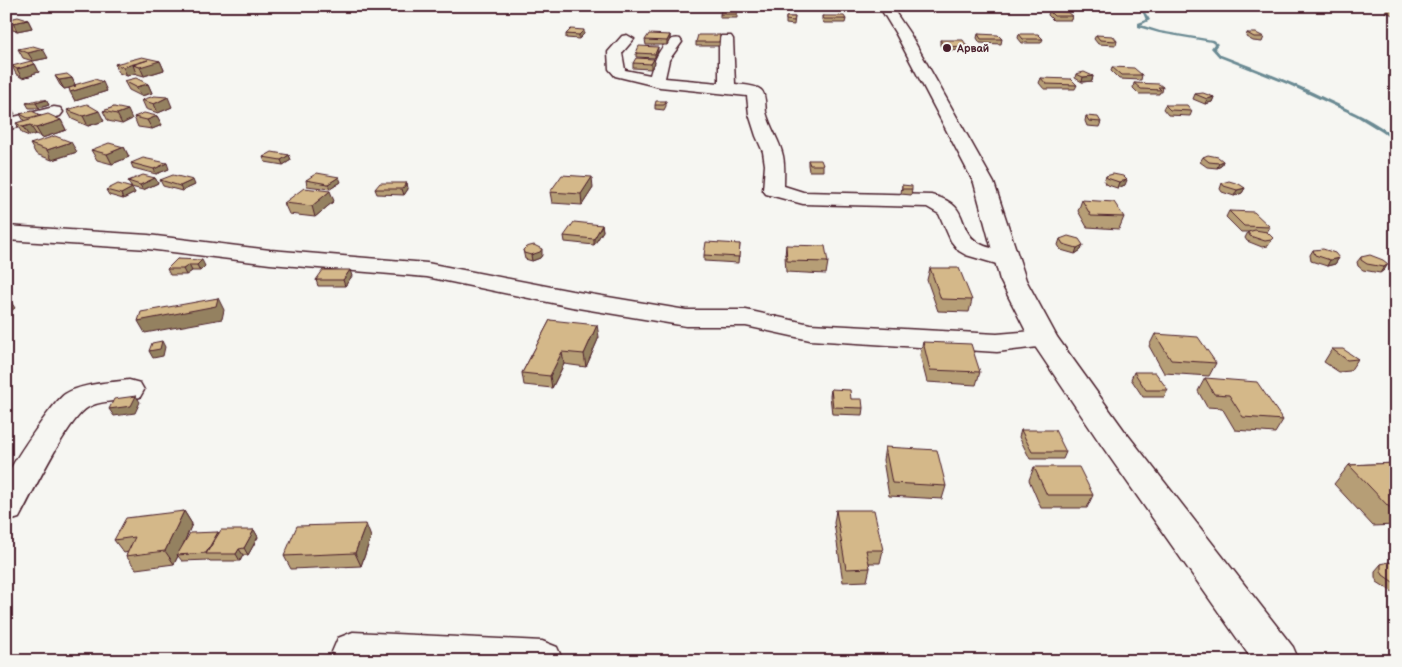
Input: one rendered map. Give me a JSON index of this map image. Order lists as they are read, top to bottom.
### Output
{
  "places": ["Арвай"]
}
